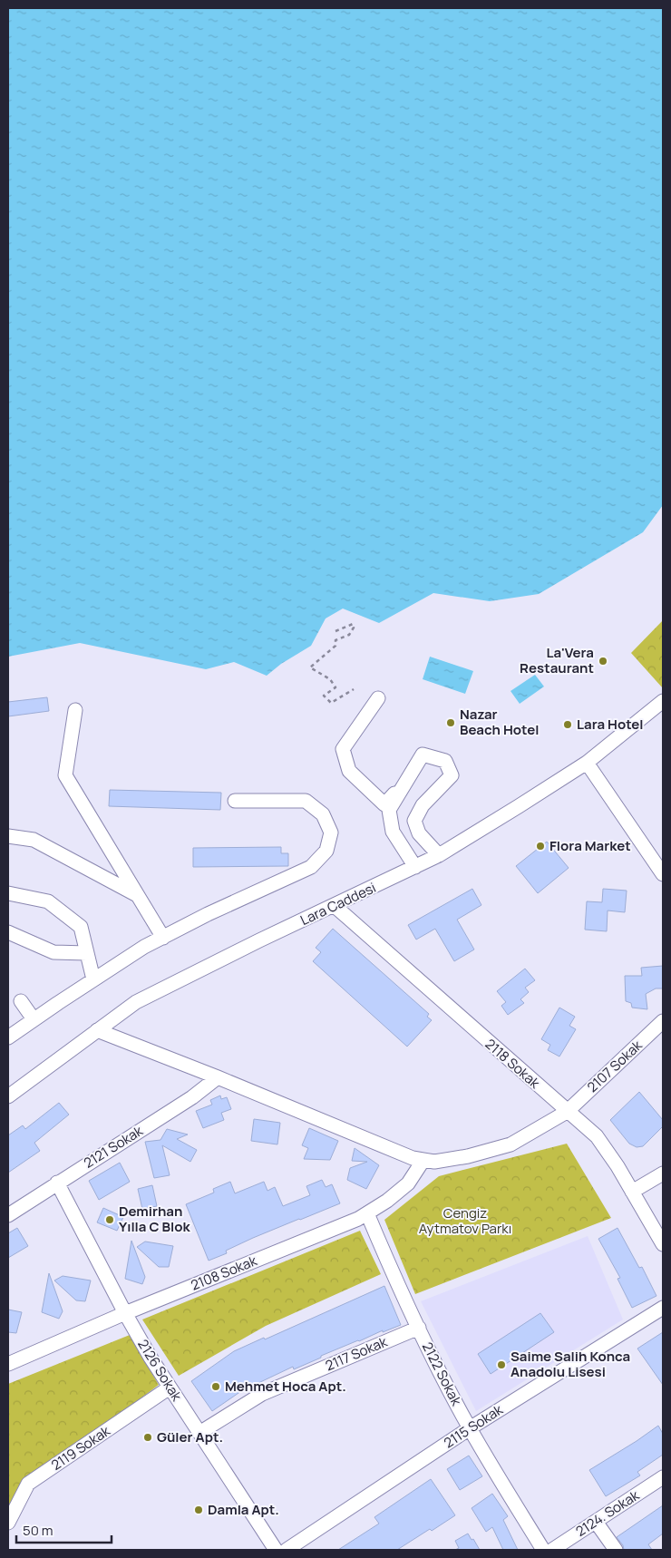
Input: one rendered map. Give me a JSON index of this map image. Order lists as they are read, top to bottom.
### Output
{
  "streets": {
    "street": [
      "Lara Caddesi",
      "2118 Sokak",
      "2107 Sokak",
      "2121 Sokak",
      "2108 Sokak",
      "2117 Sokak",
      "2126 Sokak",
      "2122 Sokak",
      "2115 Sokak",
      "2119 Sokak",
      "2124. Sokak"
    ]
  },
  "crossings": [
    ["Lara Caddesi", "2118 Sokak"],
    ["2118 Sokak", "2107 Sokak"],
    ["2121 Sokak", "2126 Sokak"],
    ["2108 Sokak", "2126 Sokak"],
    ["2108 Sokak", "2122 Sokak"],
    ["2117 Sokak", "2126 Sokak"],
    ["2117 Sokak", "2122 Sokak"],
    ["2126 Sokak", "2119 Sokak"],
    ["2122 Sokak", "2115 Sokak"]
  ],
  "parks": ["Cengiz Aytmatov Parkı"],
  "places": [
    "La'Vera Restaurant",
    "Nazar Beach Hotel",
    "Lara Hotel",
    "Flora Market",
    "Demirhan Yılla C Blok",
    "Saime Salih Konca Anadolu Lisesi",
    "Mehmet Hoca Apt.",
    "Güler Apt.",
    "Damla Apt."
  ],
  "scale_bar": "50 m"
}
